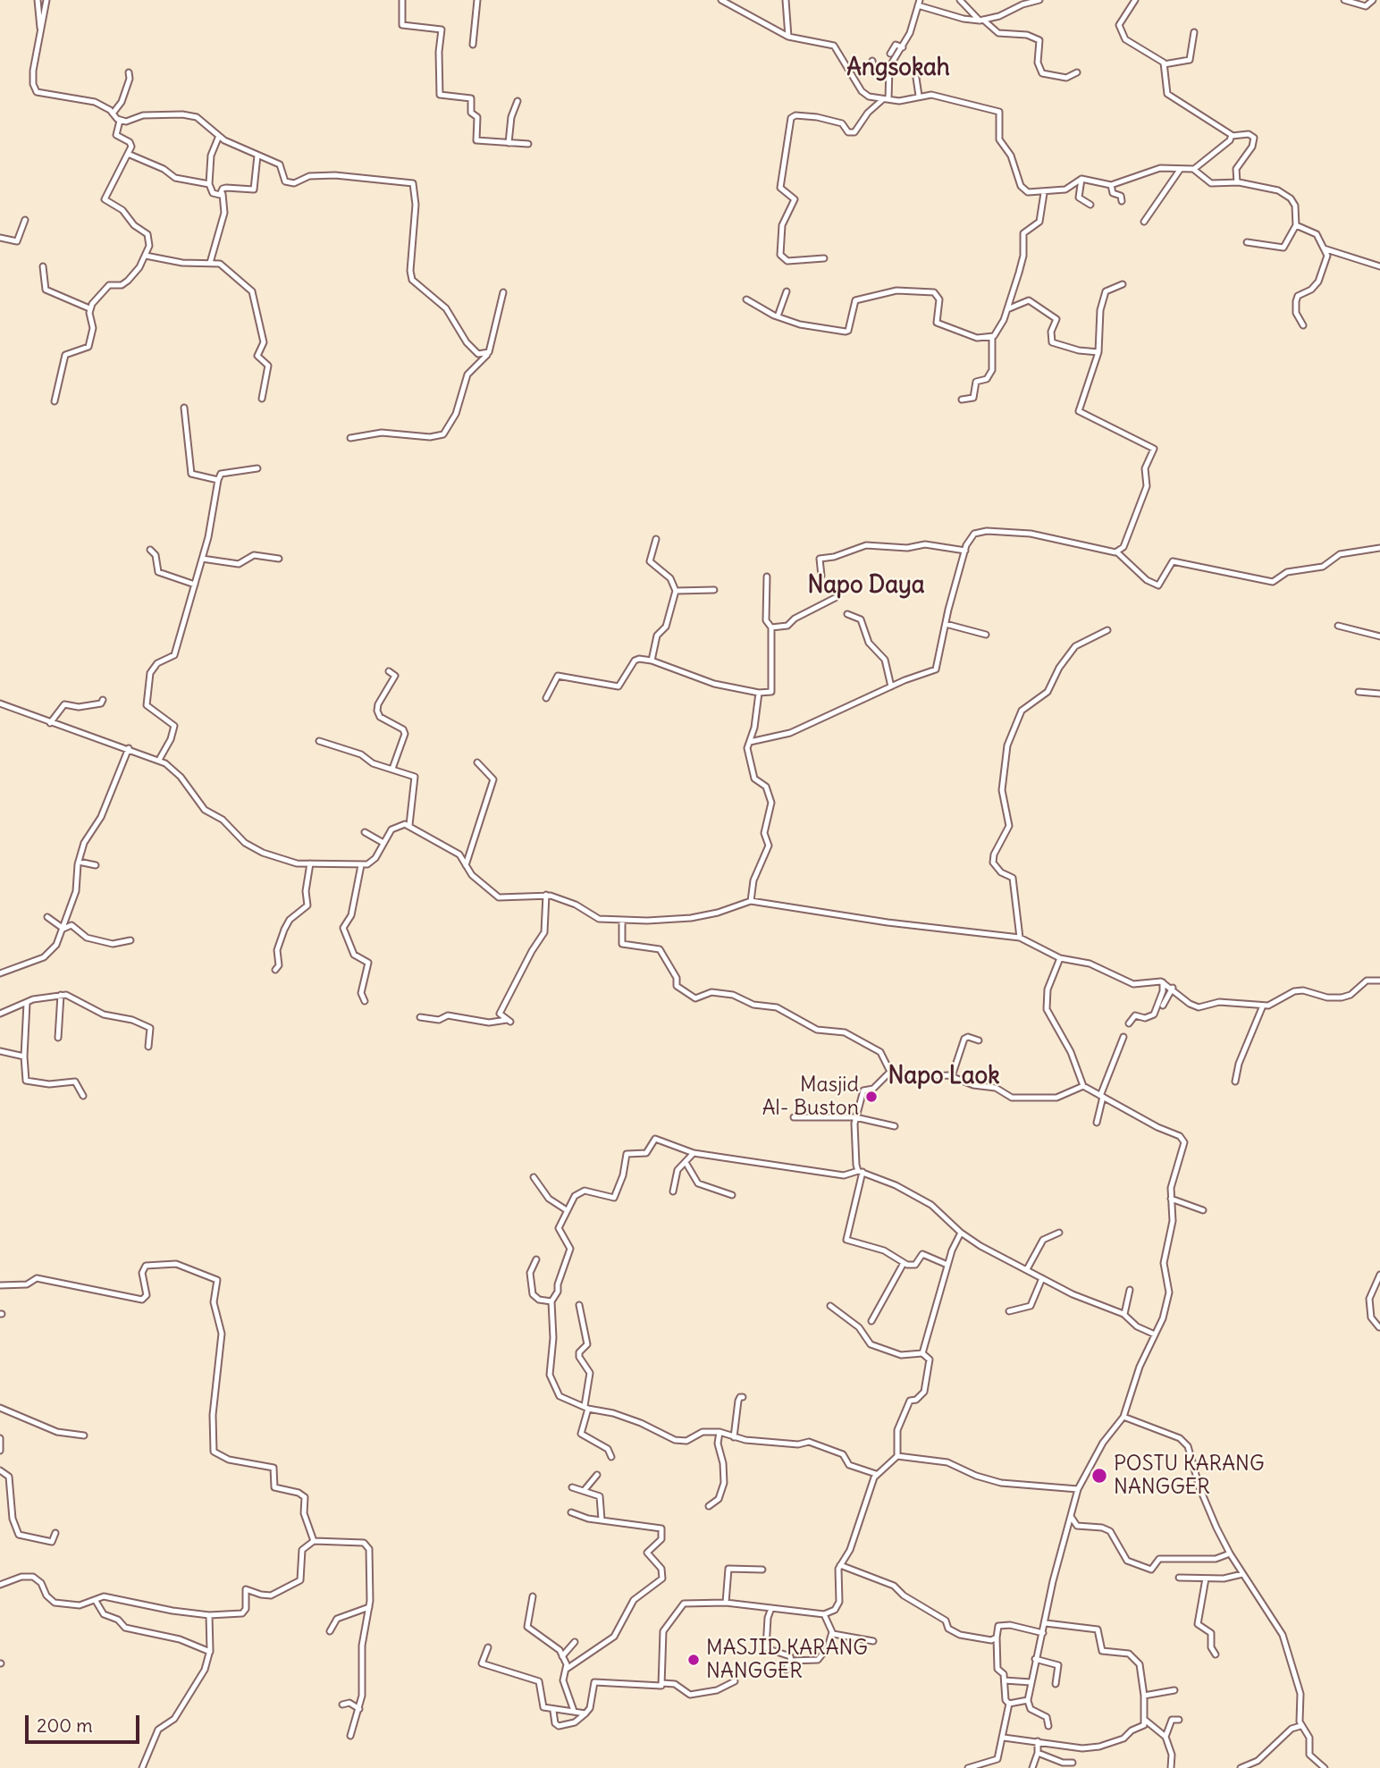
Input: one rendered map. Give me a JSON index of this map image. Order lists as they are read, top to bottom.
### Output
{
  "districts": ["Angsokah", "Napo Daya", "Napo Laok"],
  "places": ["Masjid Al- Buston", "POSTU KARANG NANGGER", "MASJID KARANG NANGGER"],
  "scale_bar": "200 m"
}
